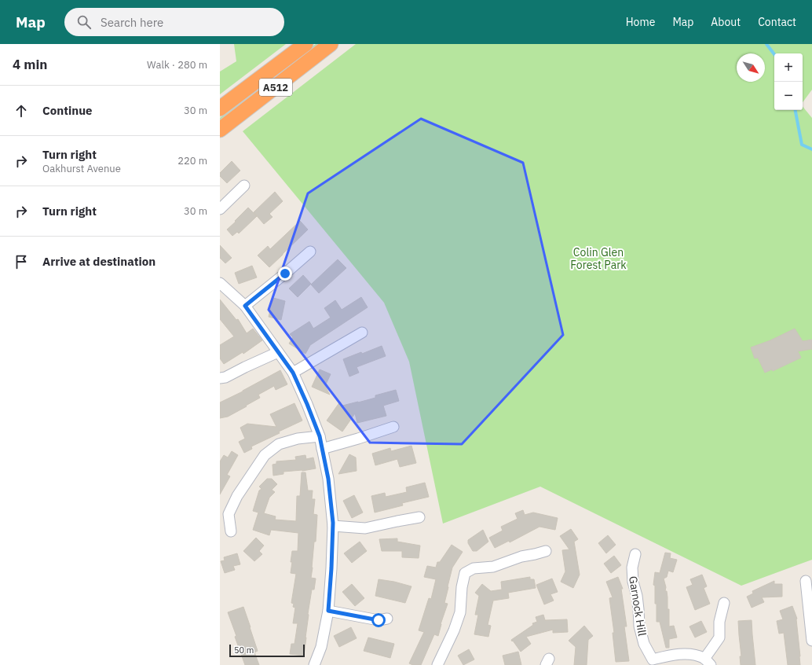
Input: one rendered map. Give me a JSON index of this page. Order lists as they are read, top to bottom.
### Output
{
  "streets": {
    "highway": ["A512"],
    "street": ["Garnock Hill"]
  },
  "parks": ["Colin Glen Forest Park"],
  "scale_bar": "50 m",
  "north": "bottom right",
  "page": {
    "header": "Map",
    "search": "Search here",
    "nav": [
      "Home",
      "Map",
      "About",
      "Contact"
    ],
    "heading": ["4 min", "Walk · 280 m"],
    "map_buttons": ["+", "−"],
    "list": [
      ["Continue", "30 m"],
      ["Turn right", "Oakhurst Avenue", "220 m"],
      ["Turn right", "30 m"],
      "Arrive at destination"
    ],
    "scale": "50 m"
  }
}
